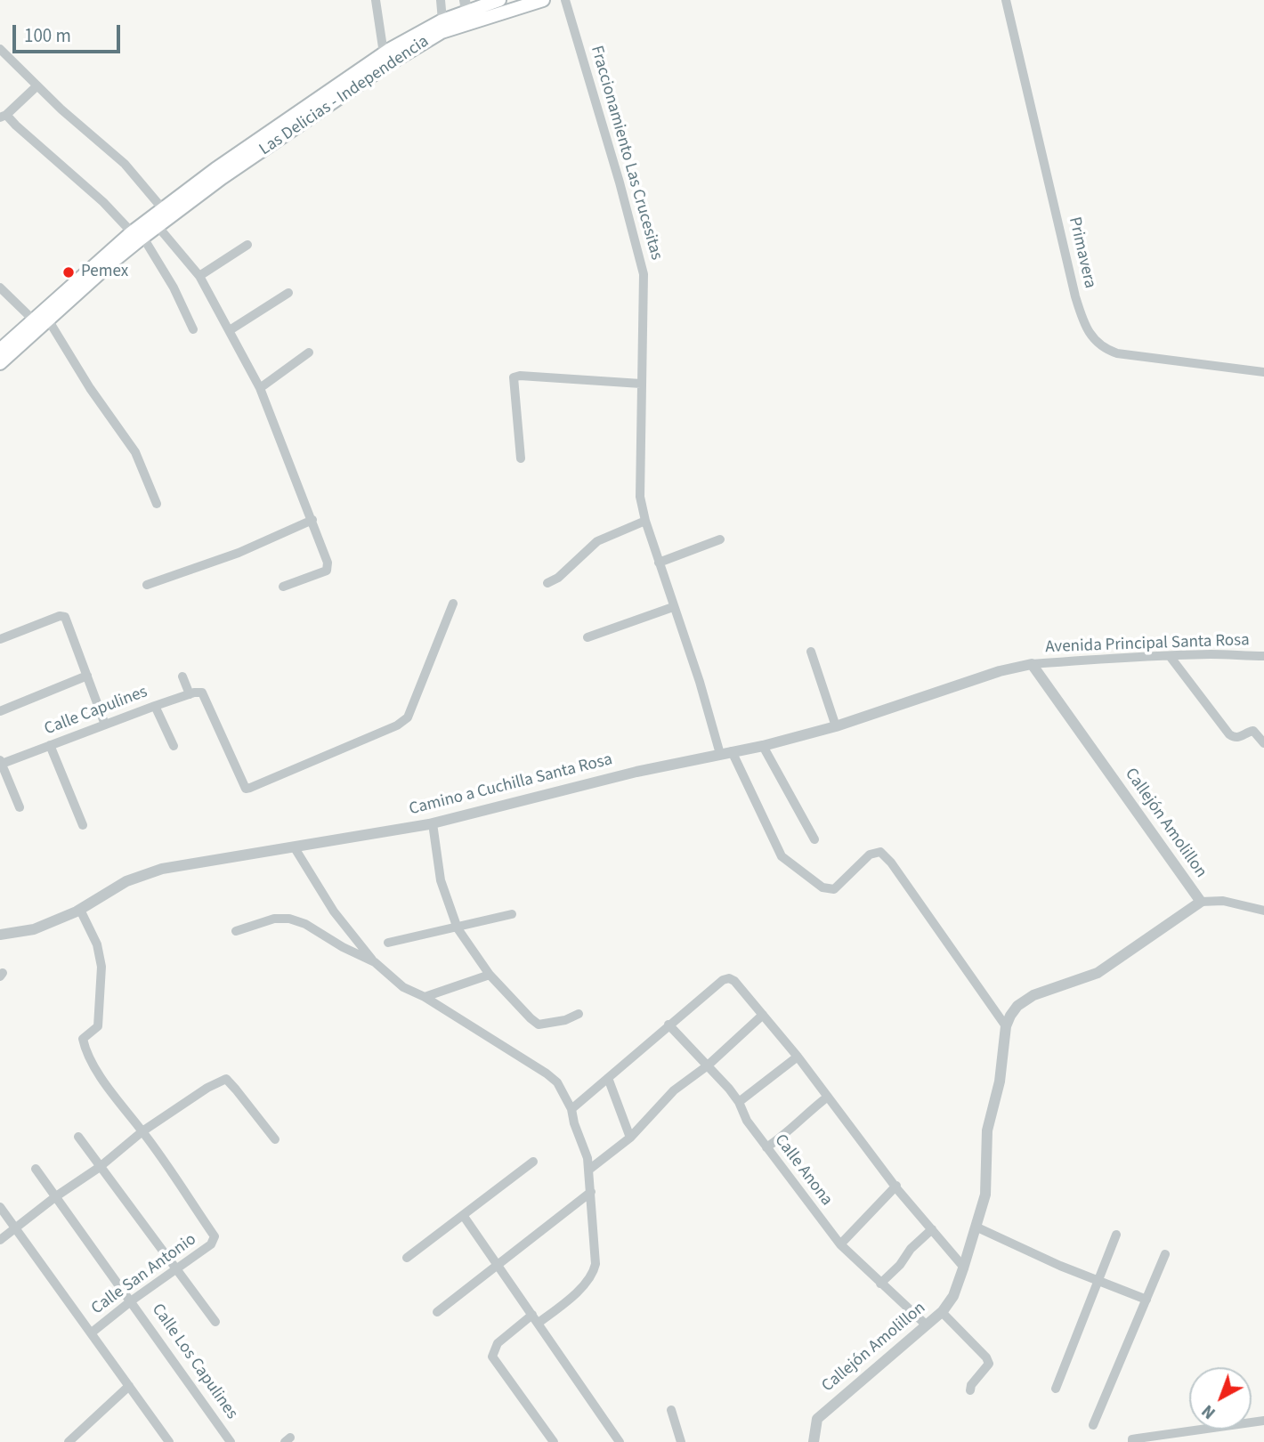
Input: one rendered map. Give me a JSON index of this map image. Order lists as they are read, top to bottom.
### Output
{
  "streets": {
    "main road": ["Las Delicias - Independencia"],
    "street": [
      "Fraccionamiento Las Crucesitas",
      "Primavera",
      "Avenida Principal Santa Rosa",
      "Calle Capulines",
      "Camino a Cuchilla Santa Rosa",
      "Callejón Amolillon",
      "Calle Anona",
      "Calle San Antonio",
      "Calle Los Capulines"
    ]
  },
  "crossings": [
    ["Fraccionamiento Las Crucesitas", "Camino a Cuchilla Santa Rosa"],
    ["Fraccionamiento Las Crucesitas", "Callejón Amolillon"],
    ["Avenida Principal Santa Rosa", "Camino a Cuchilla Santa Rosa"],
    ["Avenida Principal Santa Rosa", "Callejón Amolillon"],
    ["Camino a Cuchilla Santa Rosa", "Callejón Amolillon"],
    ["Callejón Amolillon", "Calle Anona"],
    ["Calle San Antonio", "Calle Los Capulines"]
  ],
  "places": ["Pemex"],
  "scale_bar": "100 m",
  "north": "bottom left"
}
